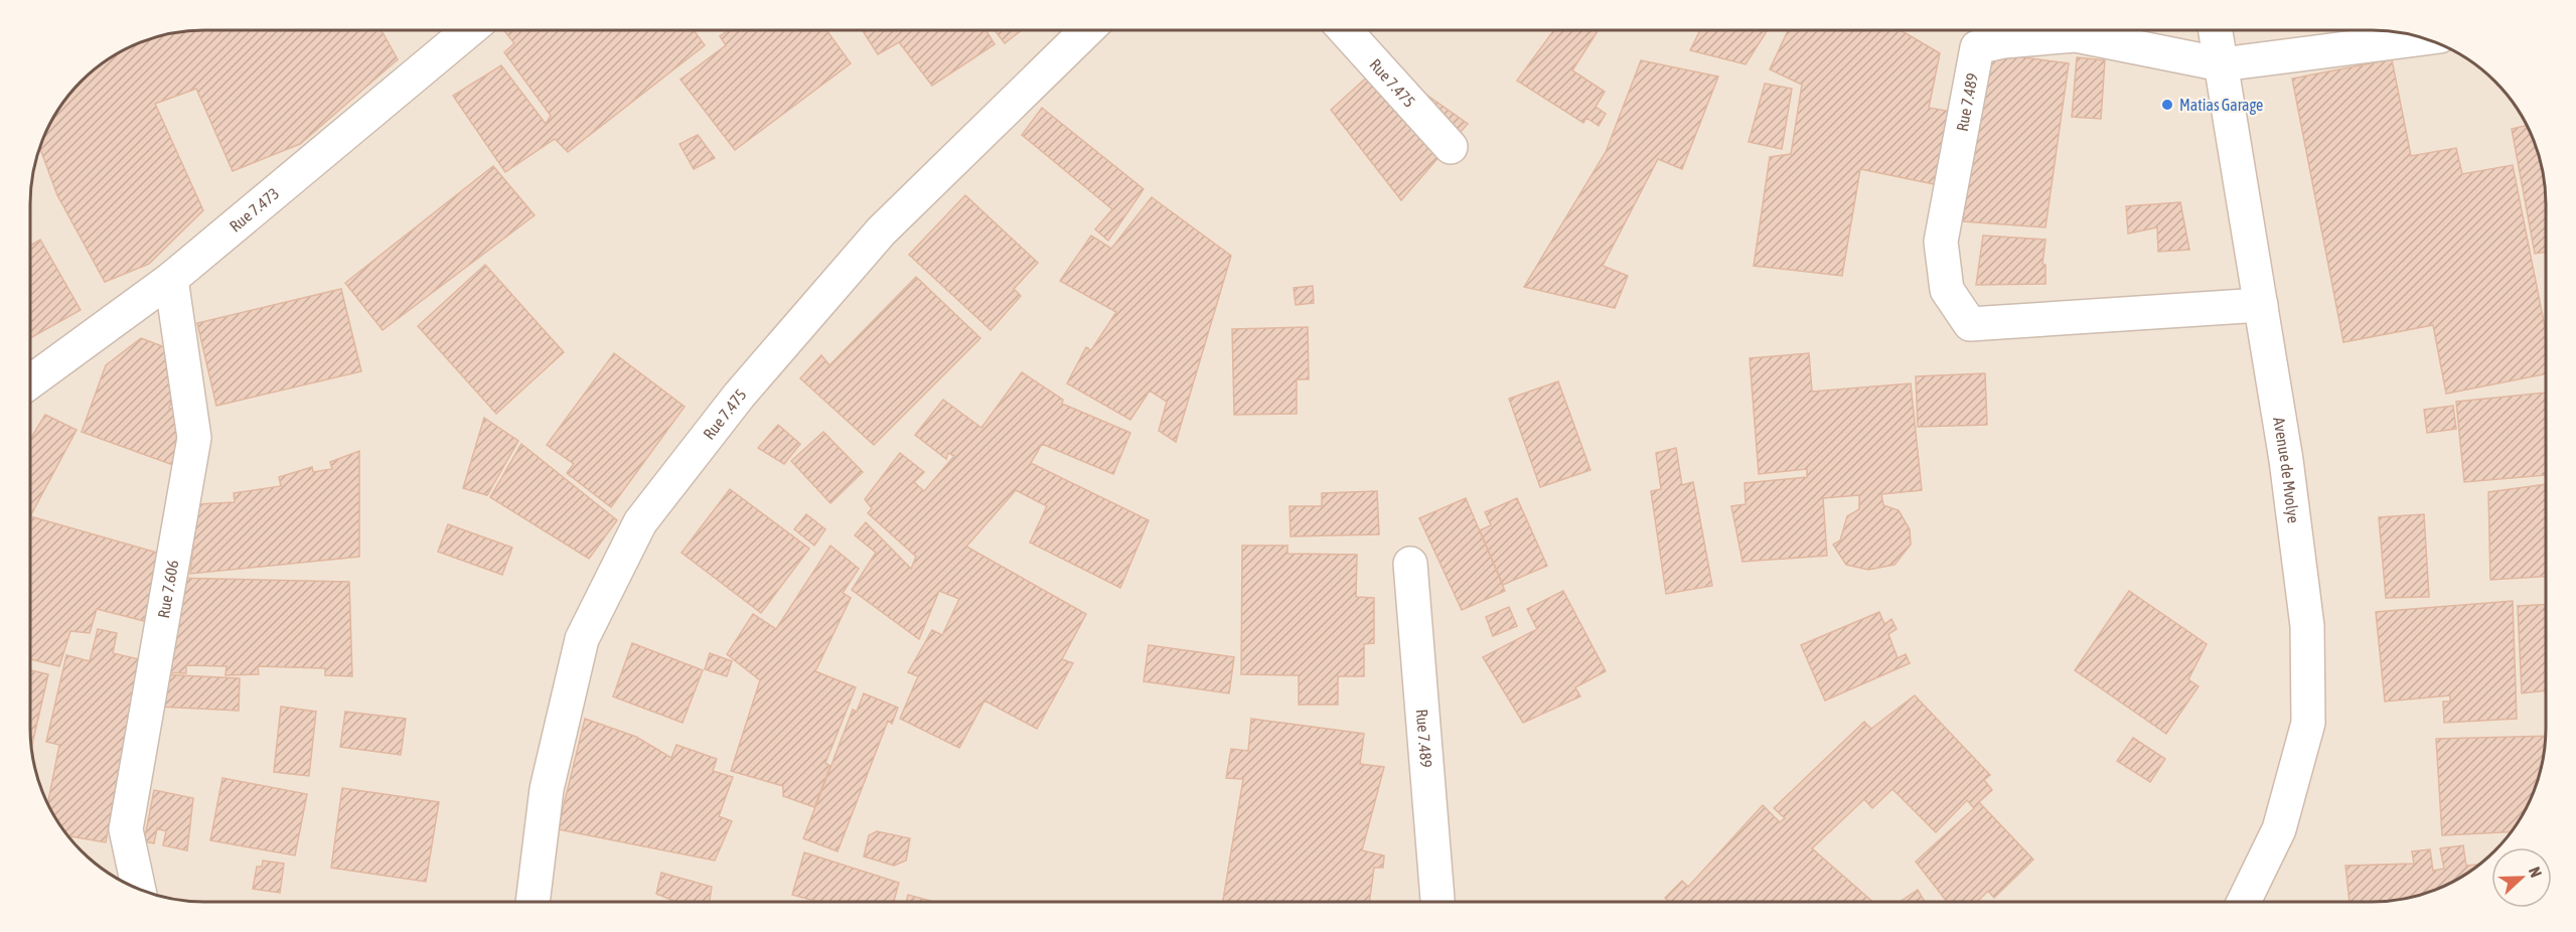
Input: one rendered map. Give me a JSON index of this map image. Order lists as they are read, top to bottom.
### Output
{
  "streets": {
    "street": [
      "Rue 7.475",
      "Rue 7.489",
      "Rue 7.473",
      "Avenue de Mvolye",
      "Rue 7.606"
    ]
  },
  "crossings": [
    ["Rue 7.489", "Avenue de Mvolye"],
    ["Rue 7.473", "Rue 7.606"]
  ],
  "places": ["Matias Garage"],
  "north": "right"
}
